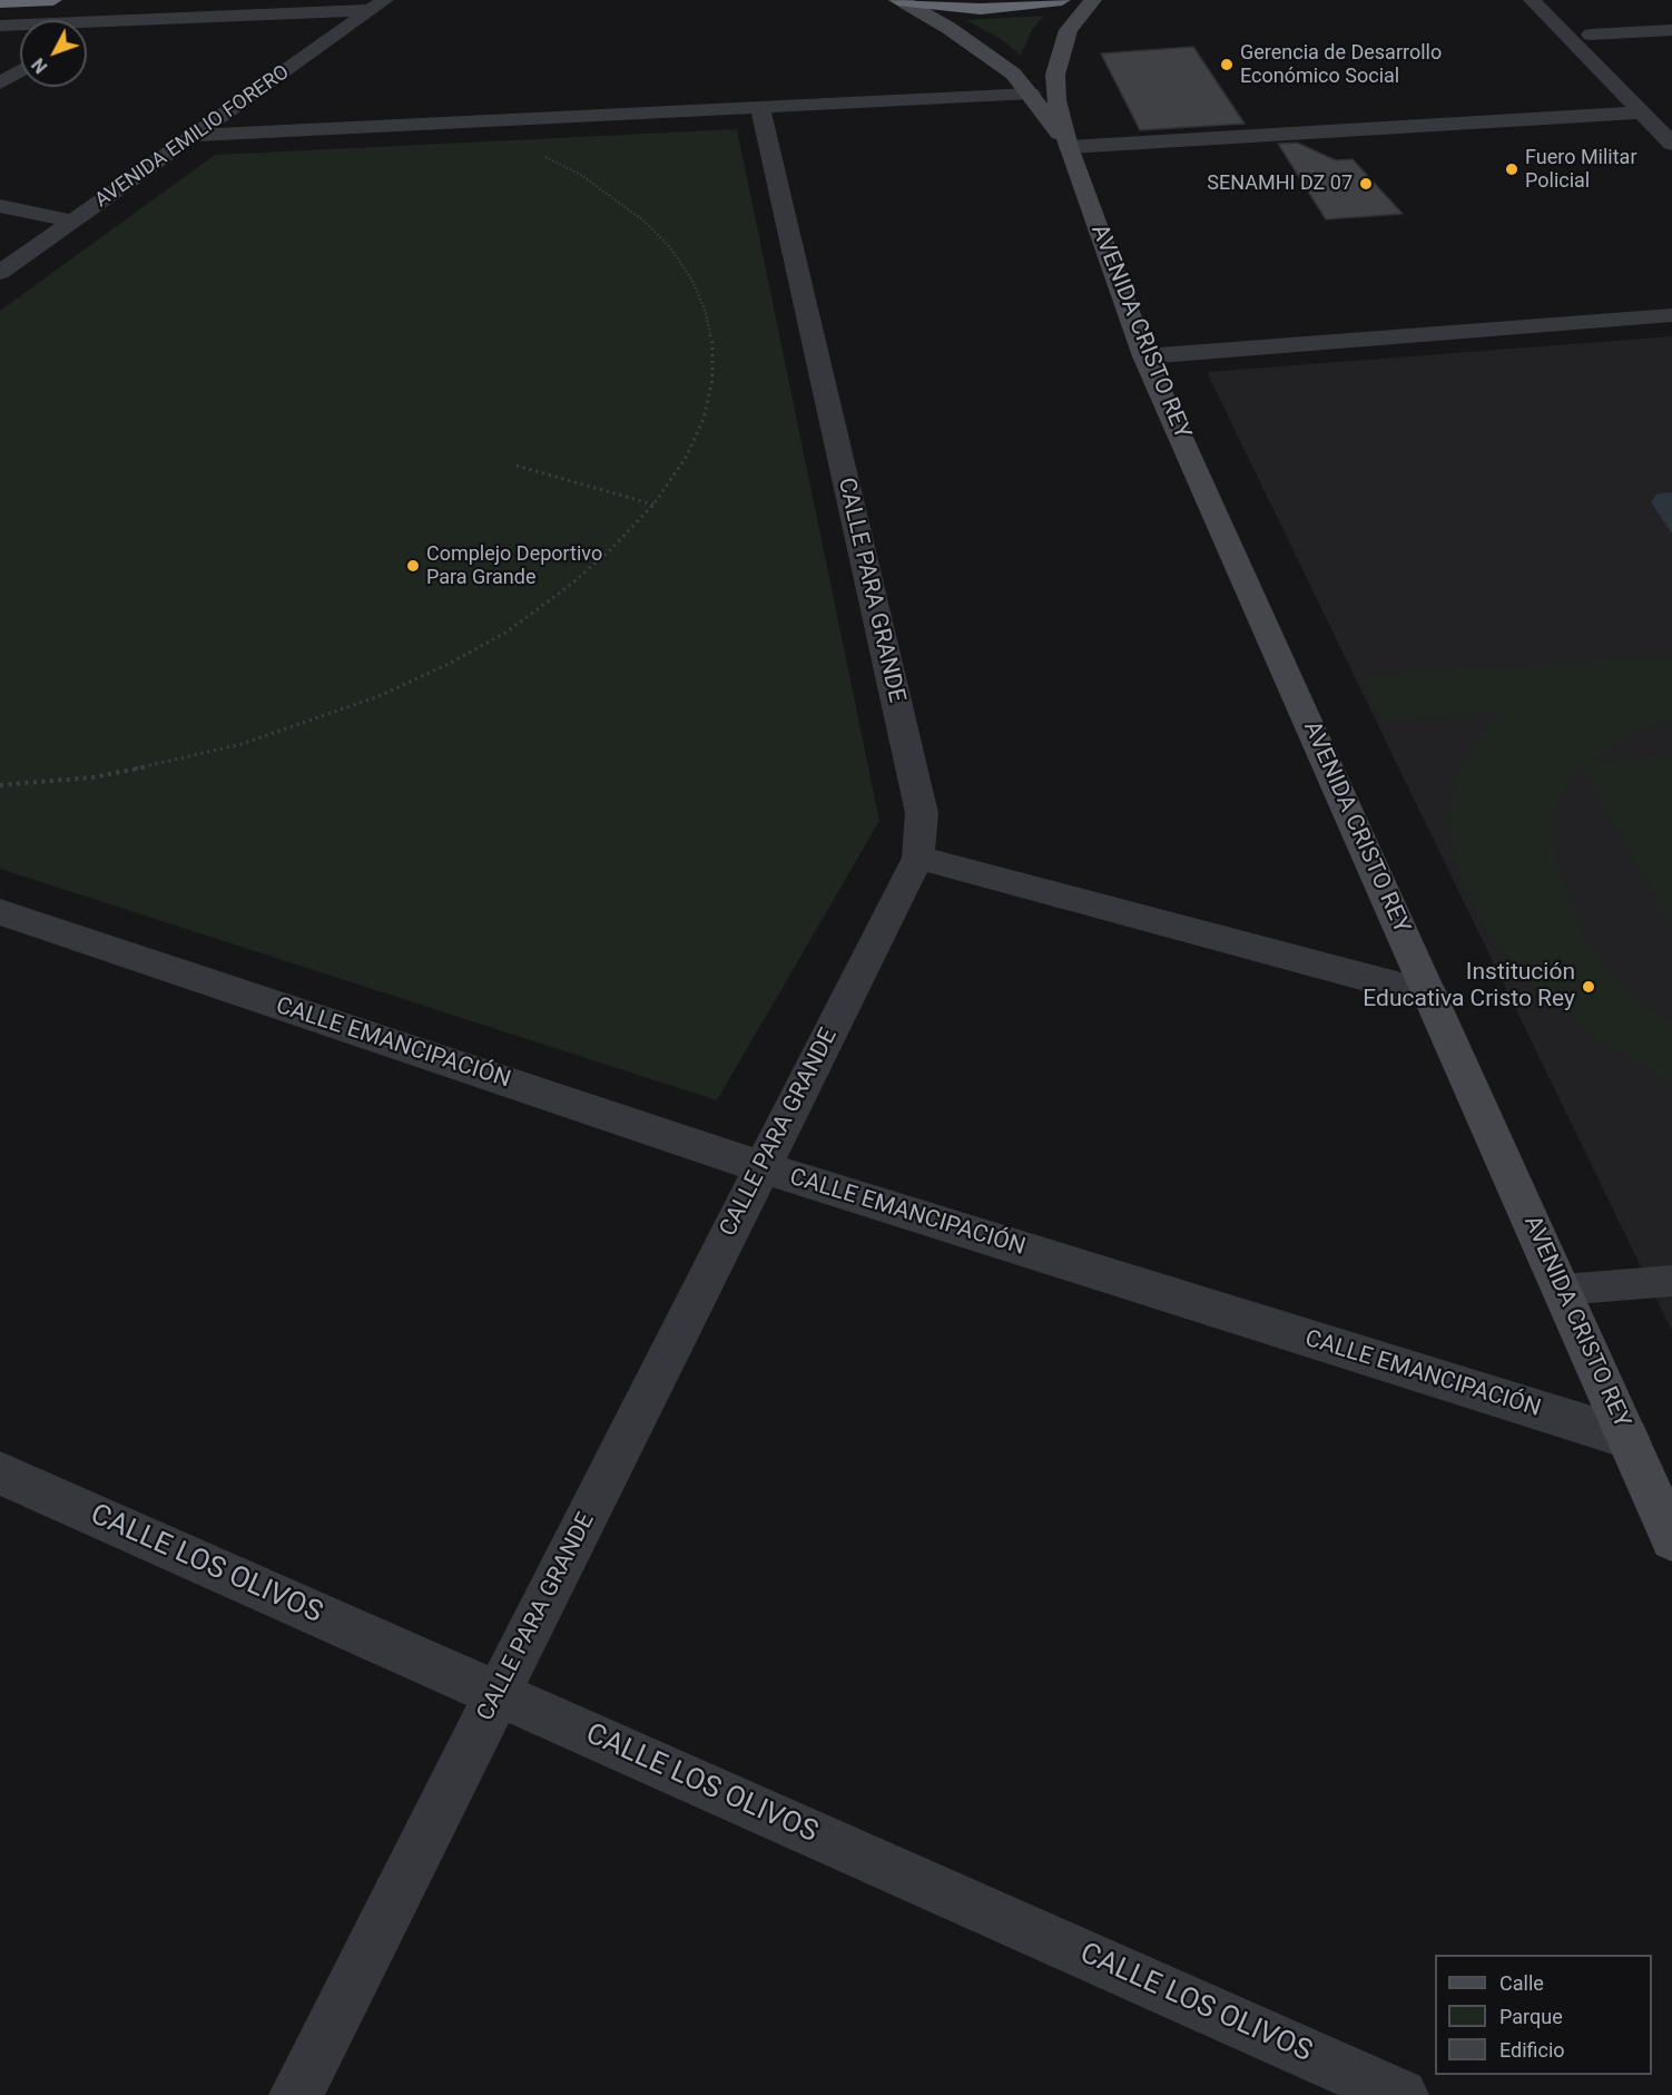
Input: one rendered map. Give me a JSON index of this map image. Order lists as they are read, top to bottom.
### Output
{
  "streets": {
    "main road": ["AVENIDA CRISTO REY"],
    "street": [
      "AVENIDA EMILIO FORERO",
      "CALLE PARA GRANDE",
      "CALLE EMANCIPACIÓN",
      "CALLE LOS OLIVOS"
    ]
  },
  "crossings": [
    ["AVENIDA CRISTO REY", "CALLE EMANCIPACIÓN"],
    ["CALLE PARA GRANDE", "CALLE EMANCIPACIÓN"],
    ["CALLE PARA GRANDE", "CALLE LOS OLIVOS"]
  ],
  "places": [
    "Gerencia de Desarrollo Económico Social",
    "Fuero Militar Policial",
    "SENAMHI DZ 07",
    "Complejo Deportivo Para Grande",
    "Institución Educativa Cristo Rey"
  ],
  "legend": ["Calle", "Parque", "Edificio"],
  "north": "bottom left"
}
